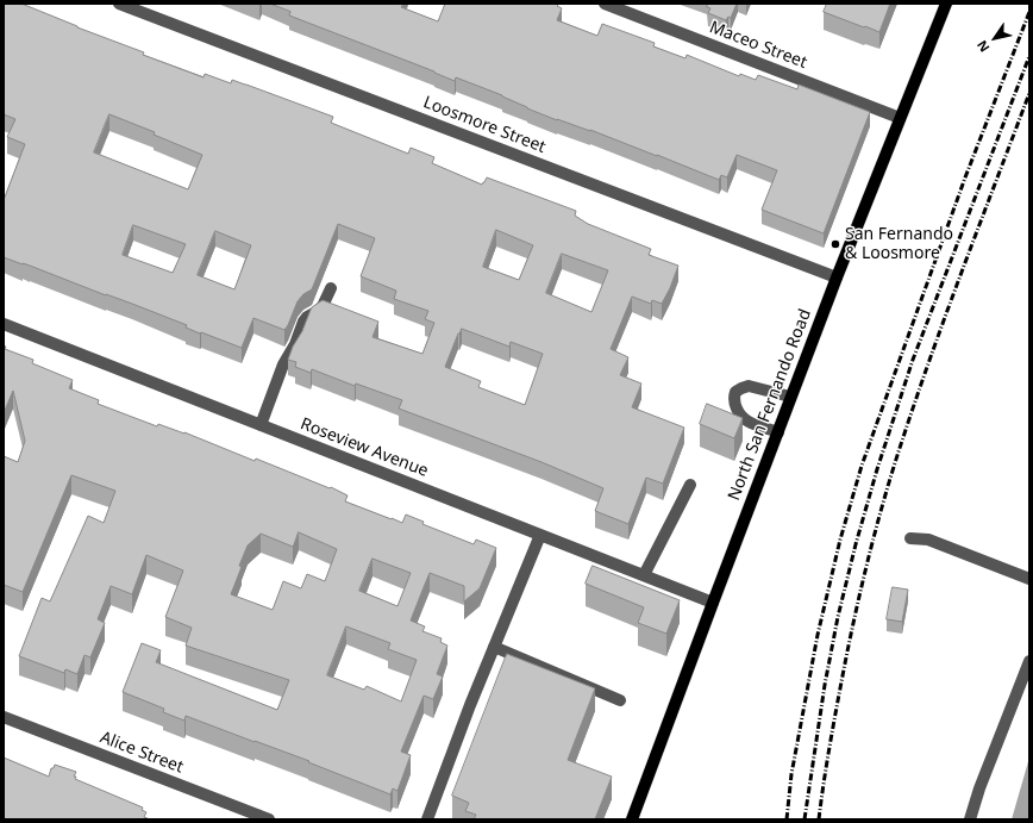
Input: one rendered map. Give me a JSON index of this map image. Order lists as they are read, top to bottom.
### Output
{
  "streets": {
    "main road": ["North San Fernando Road"],
    "street": [
      "Maceo Street",
      "Loosmore Street",
      "Roseview Avenue",
      "Alice Street"
    ]
  },
  "crossings": [
    ["Maceo Street", "North San Fernando Road"],
    ["Loosmore Street", "North San Fernando Road"],
    ["North San Fernando Road", "Roseview Avenue"]
  ],
  "places": ["San Fernando & Loosmore"],
  "north": "bottom left"
}
